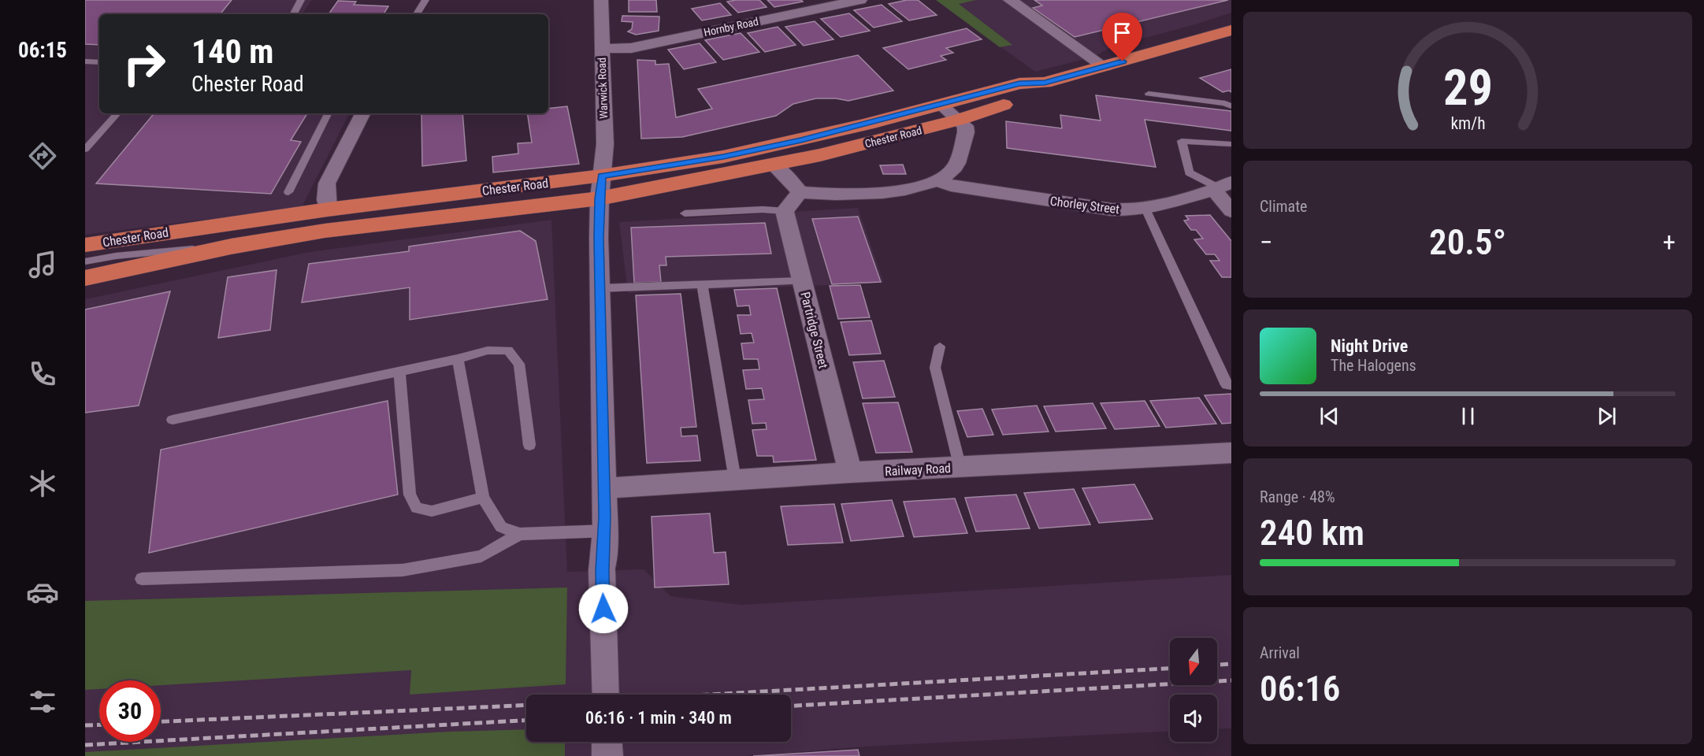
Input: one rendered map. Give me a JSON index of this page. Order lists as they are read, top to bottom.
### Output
{
  "streets": {
    "highway": ["Chester Road"],
    "street": [
      "Hornby Road",
      "Warwick Road",
      "Chorley Street",
      "Partridge Street",
      "Railway Road"
    ]
  },
  "crossings": [
    ["Hornby Road", "Warwick Road"],
    ["Warwick Road", "Chester Road"],
    ["Warwick Road", "Railway Road"],
    ["Partridge Street", "Railway Road"]
  ],
  "north": "bottom",
  "page": {
    "tabs": "06:15",
    "turn": ["140 m", "Chester Road"],
    "tile": [
      "Climate",
      ["Range · 48%", "240 km"],
      ["Arrival", "06:16"]
    ],
    "heat": ["−", "20.5°", "+"],
    "song": ["Night Drive", "The Halogens"],
    "limit": "30",
    "trip": "06:16 · 1 min · 340 m",
    "gauge": ["29", "km/h"]
  }
}
